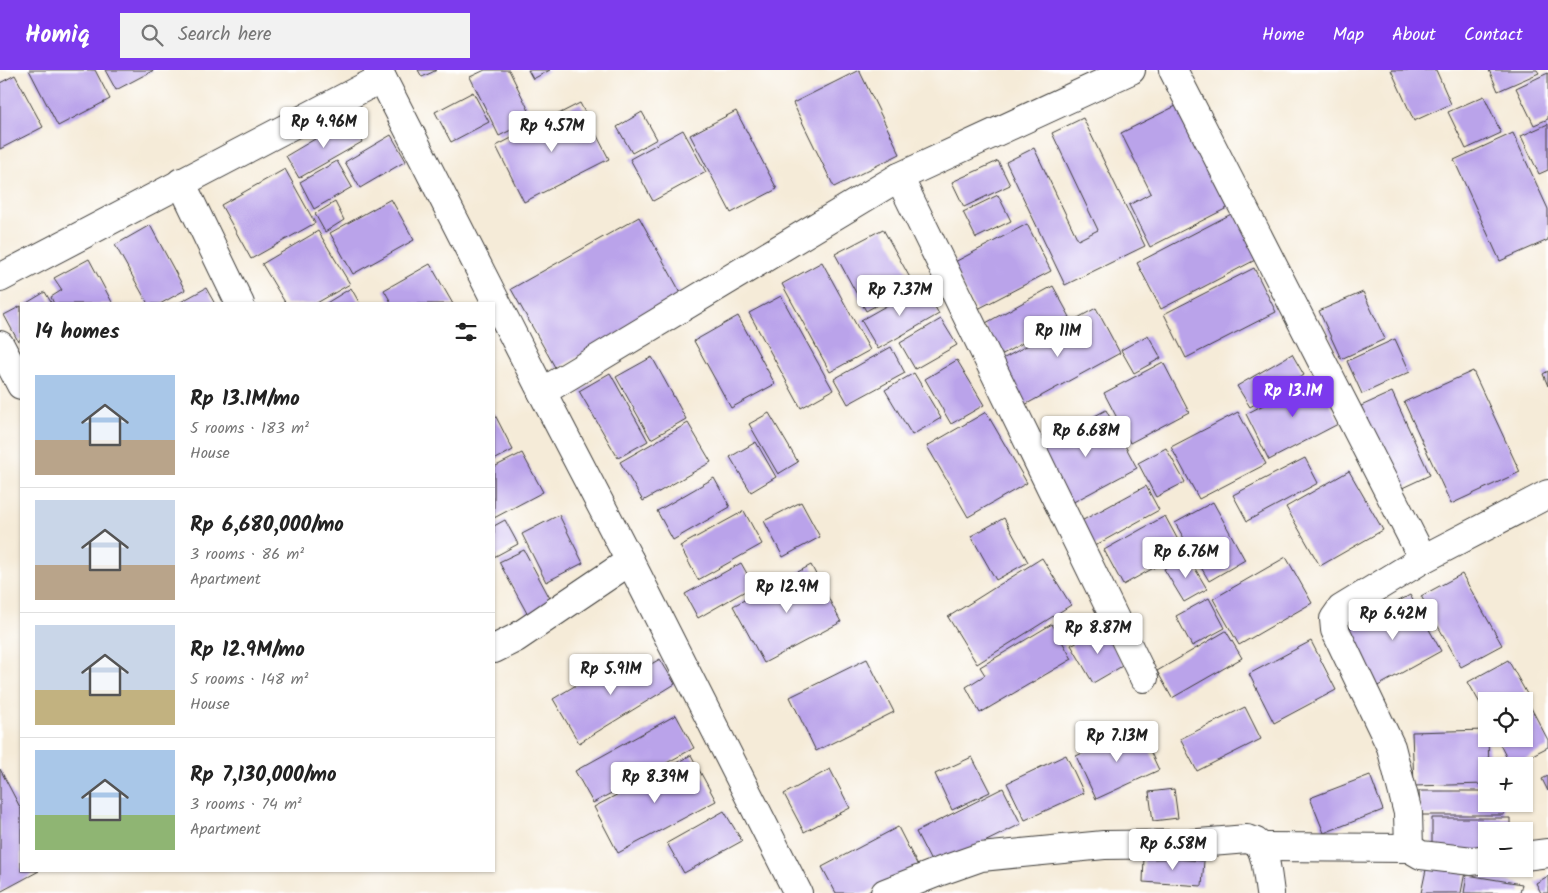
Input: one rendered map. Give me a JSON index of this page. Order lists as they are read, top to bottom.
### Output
{
  "page": {
    "header": "Homiq",
    "search": "Search here",
    "nav": [
      "Home",
      "Map",
      "About",
      "Contact"
    ],
    "price": [
      "Rp 4.96M",
      "Rp 4.57M",
      "Rp 7.37M",
      "Rp 11M",
      "Rp 13.1M",
      "Rp 6.68M",
      "Rp 6.76M",
      "Rp 12.9M",
      "Rp 6.42M",
      "Rp 8.87M",
      "Rp 5.91M",
      "Rp 7.13M",
      "Rp 8.39M",
      "Rp 6.58M"
    ],
    "heading": "14 homes",
    "list": [
      {
        "name": "Rp 13.1M/mo",
        "note": "5 rooms · 183 m² · House"
      },
      {
        "name": "Rp 6,680,000/mo",
        "note": "3 rooms · 86 m² · Apartment"
      },
      {
        "name": "Rp 12.9M/mo",
        "note": "5 rooms · 148 m² · House"
      },
      {
        "name": "Rp 7,130,000/mo",
        "note": "3 rooms · 74 m² · Apartment"
      }
    ],
    "map_buttons": ["+", "−"]
  }
}
